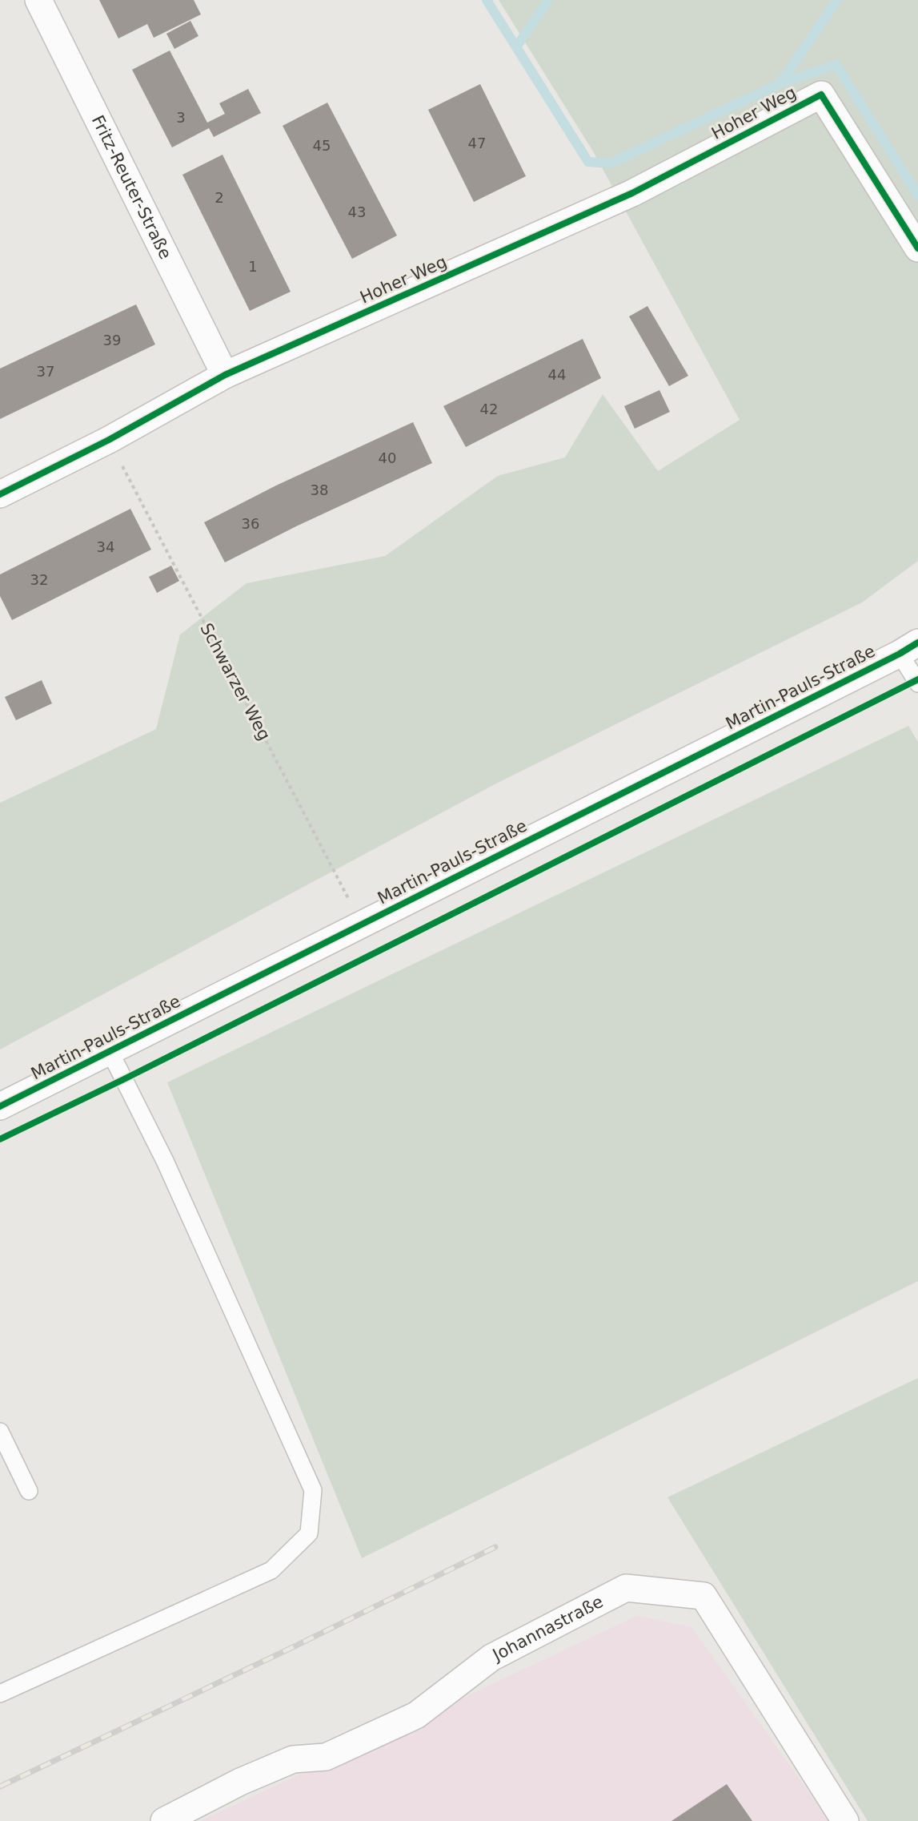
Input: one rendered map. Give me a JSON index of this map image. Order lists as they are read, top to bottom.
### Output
{
  "streets": {
    "street": [
      "Hoher Weg",
      "Fritz-Reuter-Straße",
      "Martin-Pauls-Straße",
      "Johannastraße"
    ],
    "path": ["Schwarzer Weg"]
  },
  "crossings": [
    ["Hoher Weg", "Fritz-Reuter-Straße"],
    ["Hoher Weg", "Schwarzer Weg"],
    ["Schwarzer Weg", "Martin-Pauls-Straße"]
  ],
  "house_numbers": [
    "3",
    "47",
    "45",
    "2",
    "43",
    "1",
    "39",
    "37",
    "44",
    "42",
    "40",
    "38",
    "36",
    "34",
    "32"
  ]
}
